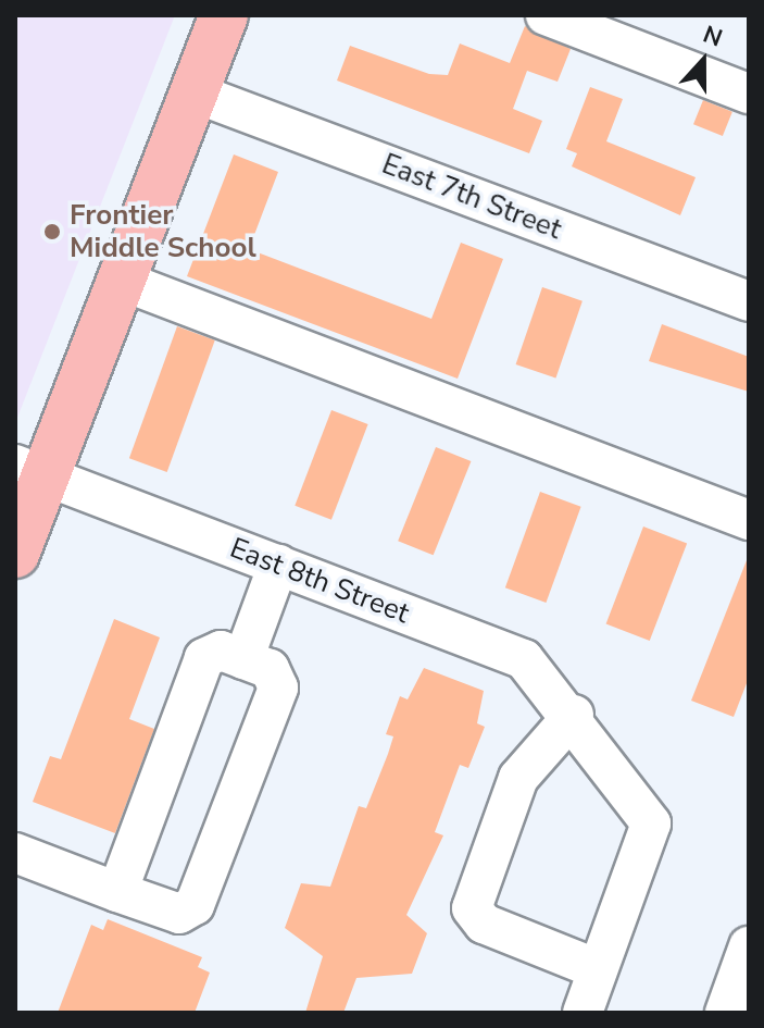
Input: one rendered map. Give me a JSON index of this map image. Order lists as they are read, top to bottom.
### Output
{
  "streets": {
    "street": ["East 7th Street", "East 8th Street"]
  },
  "places": ["Frontier Middle School"],
  "north": "top"
}
